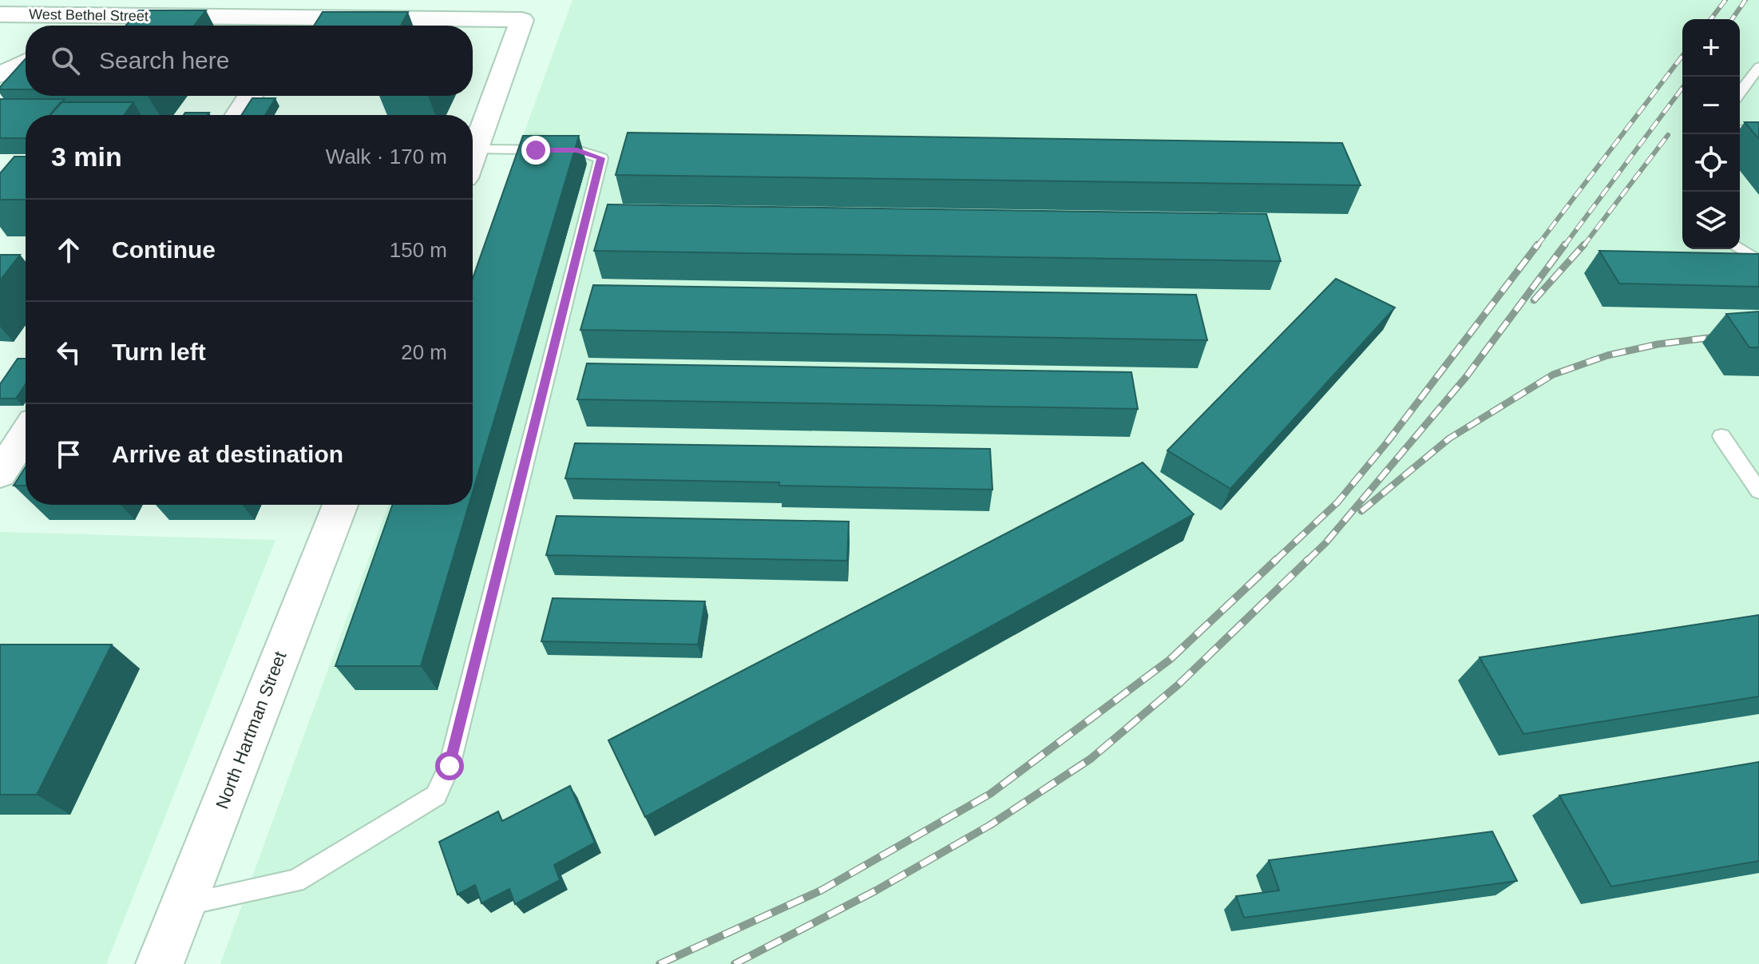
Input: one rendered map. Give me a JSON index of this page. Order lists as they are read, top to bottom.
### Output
{
  "streets": {
    "street": ["West Bethel Street", "North Hartman Street"]
  },
  "page": {
    "map_buttons": ["+", "−"],
    "search": "Search here",
    "heading": ["3 min", "Walk · 170 m"],
    "list": [
      ["Continue", "150 m"],
      ["Turn left", "20 m"],
      "Arrive at destination"
    ]
  }
}
